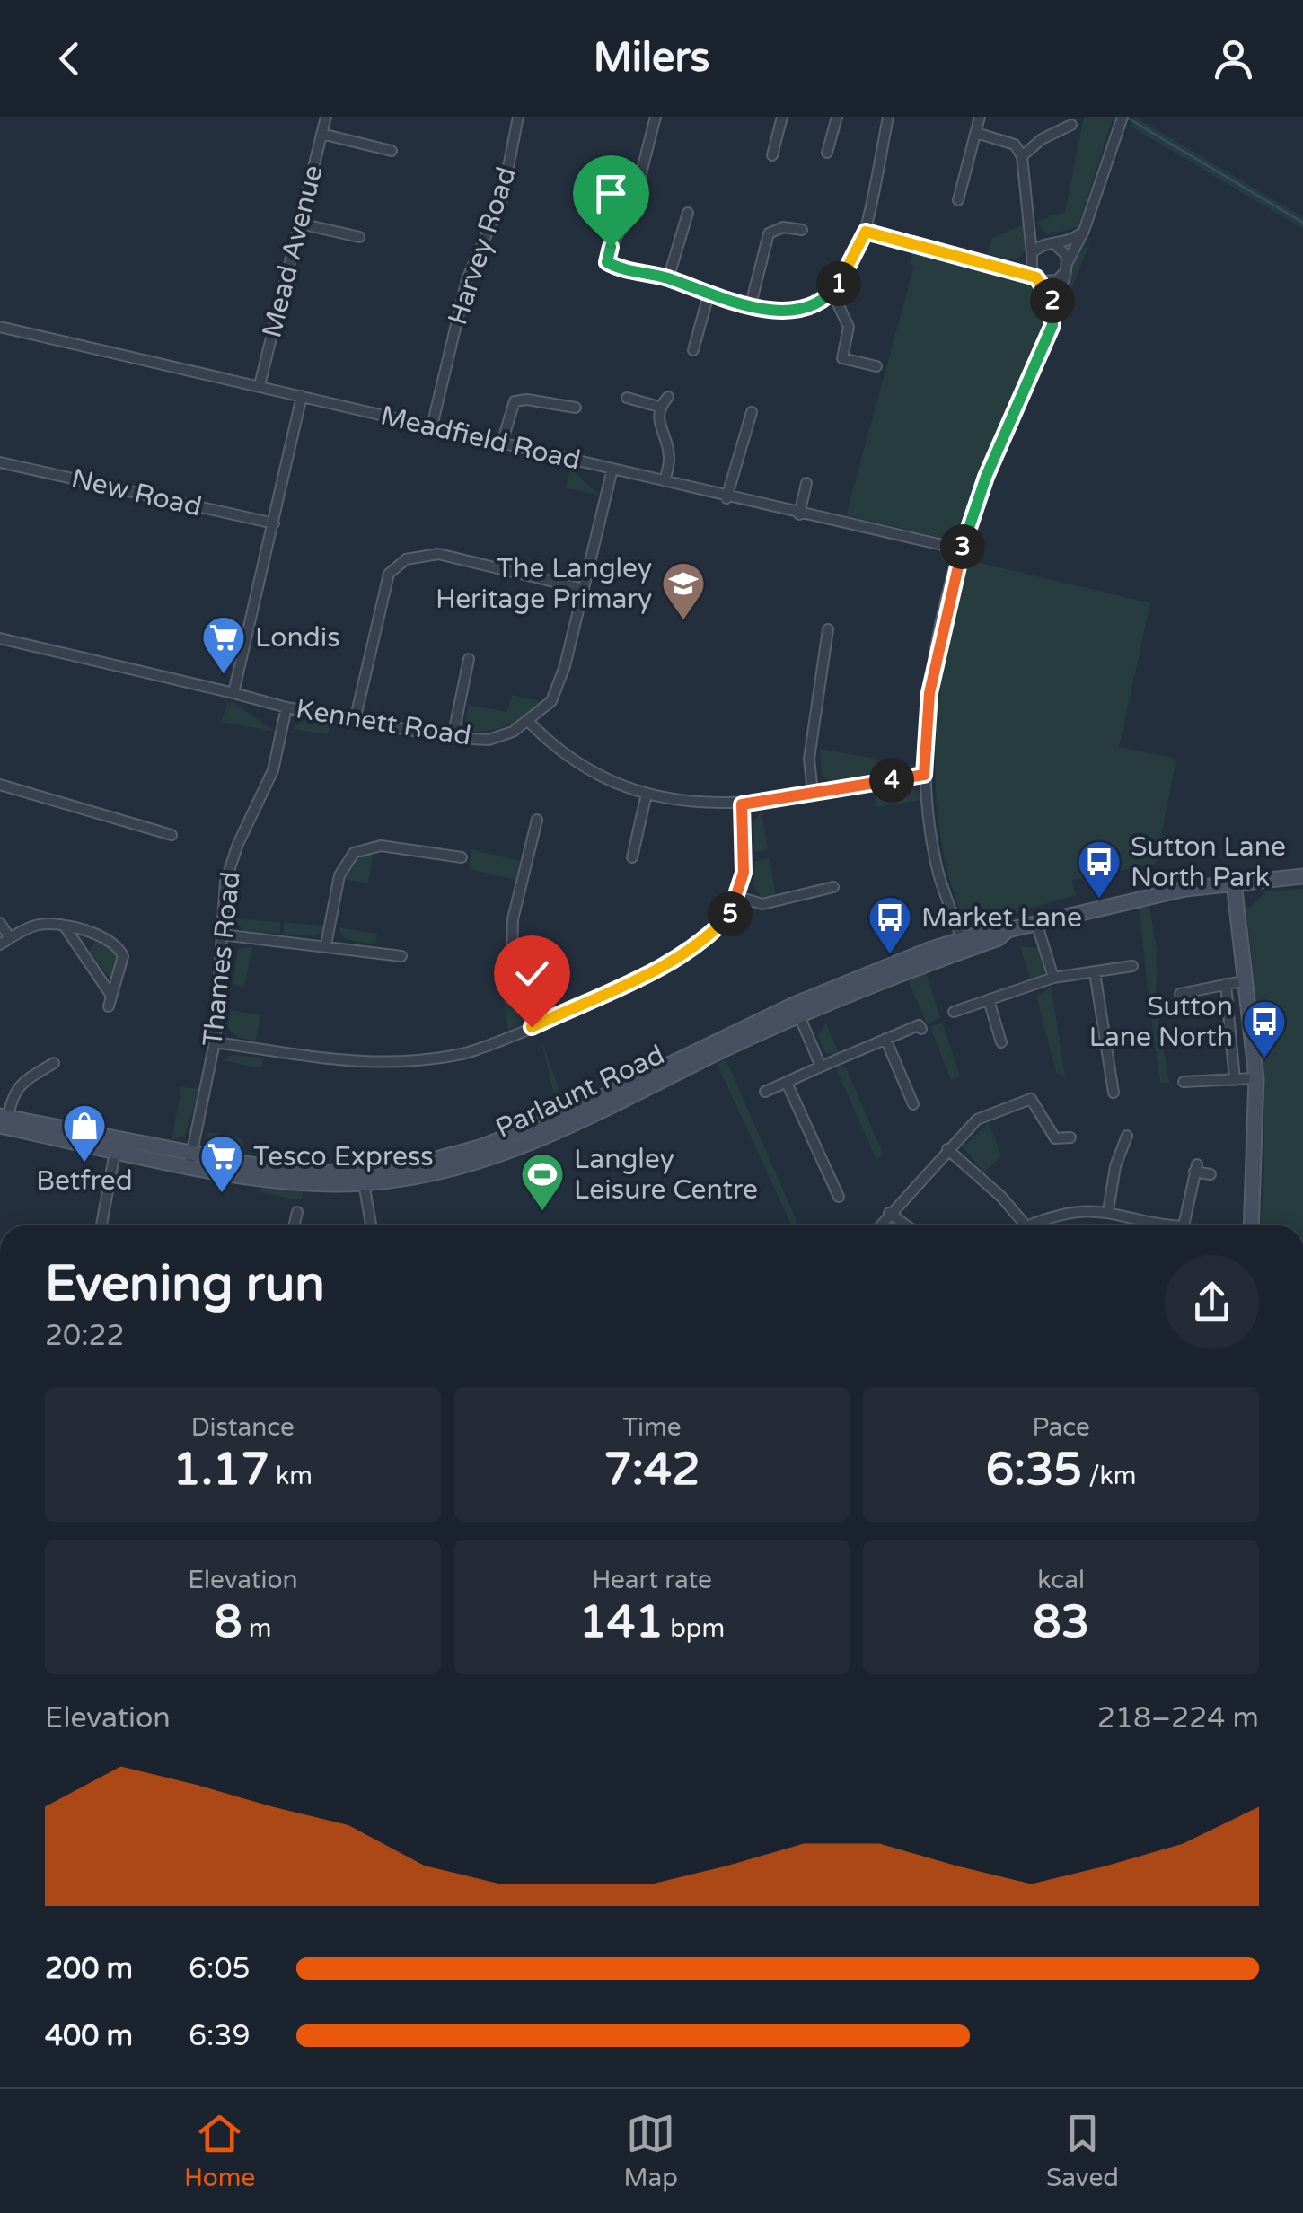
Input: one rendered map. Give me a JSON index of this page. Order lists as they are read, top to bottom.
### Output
{
  "streets": {
    "street": [
      "Harvey Road",
      "Mead Avenue",
      "Meadfield Road",
      "New Road",
      "Kennett Road",
      "Thames Road",
      "Parlaunt Road"
    ]
  },
  "crossings": [
    ["Harvey Road", "Meadfield Road"],
    ["Mead Avenue", "Meadfield Road"],
    ["Meadfield Road", "Kennett Road"],
    ["Kennett Road", "Thames Road"],
    ["Thames Road", "Parlaunt Road"]
  ],
  "places": {
    "school or university": ["The Langley Heritage Primary"],
    "supermarket": ["Londis", "Tesco Express"],
    "bus stop": ["Sutton Lane North Park", "Market Lane", "Sutton Lane North"],
    "shop": ["Betfred"],
    "sports": ["Langley Leisure Centre"]
  },
  "page": {
    "header": "Milers",
    "pins": [
      "1",
      "2",
      "3",
      "4",
      "5"
    ],
    "heading": ["Evening run", "20:22"],
    "stats": [
      ["Distance", "1.17 km"],
      ["Time", "7:42"],
      ["Pace", "6:35 /km"],
      ["Elevation", "8 m"],
      ["Heart rate", "141 bpm"],
      ["kcal", "83"]
    ],
    "chart": ["Elevation", "218–224 m"],
    "list": [
      {
        "name": "200 m",
        "note": "6:05"
      },
      {
        "name": "400 m",
        "note": "6:39"
      }
    ],
    "tabs": ["Home", "Map", "Saved"]
  }
}
